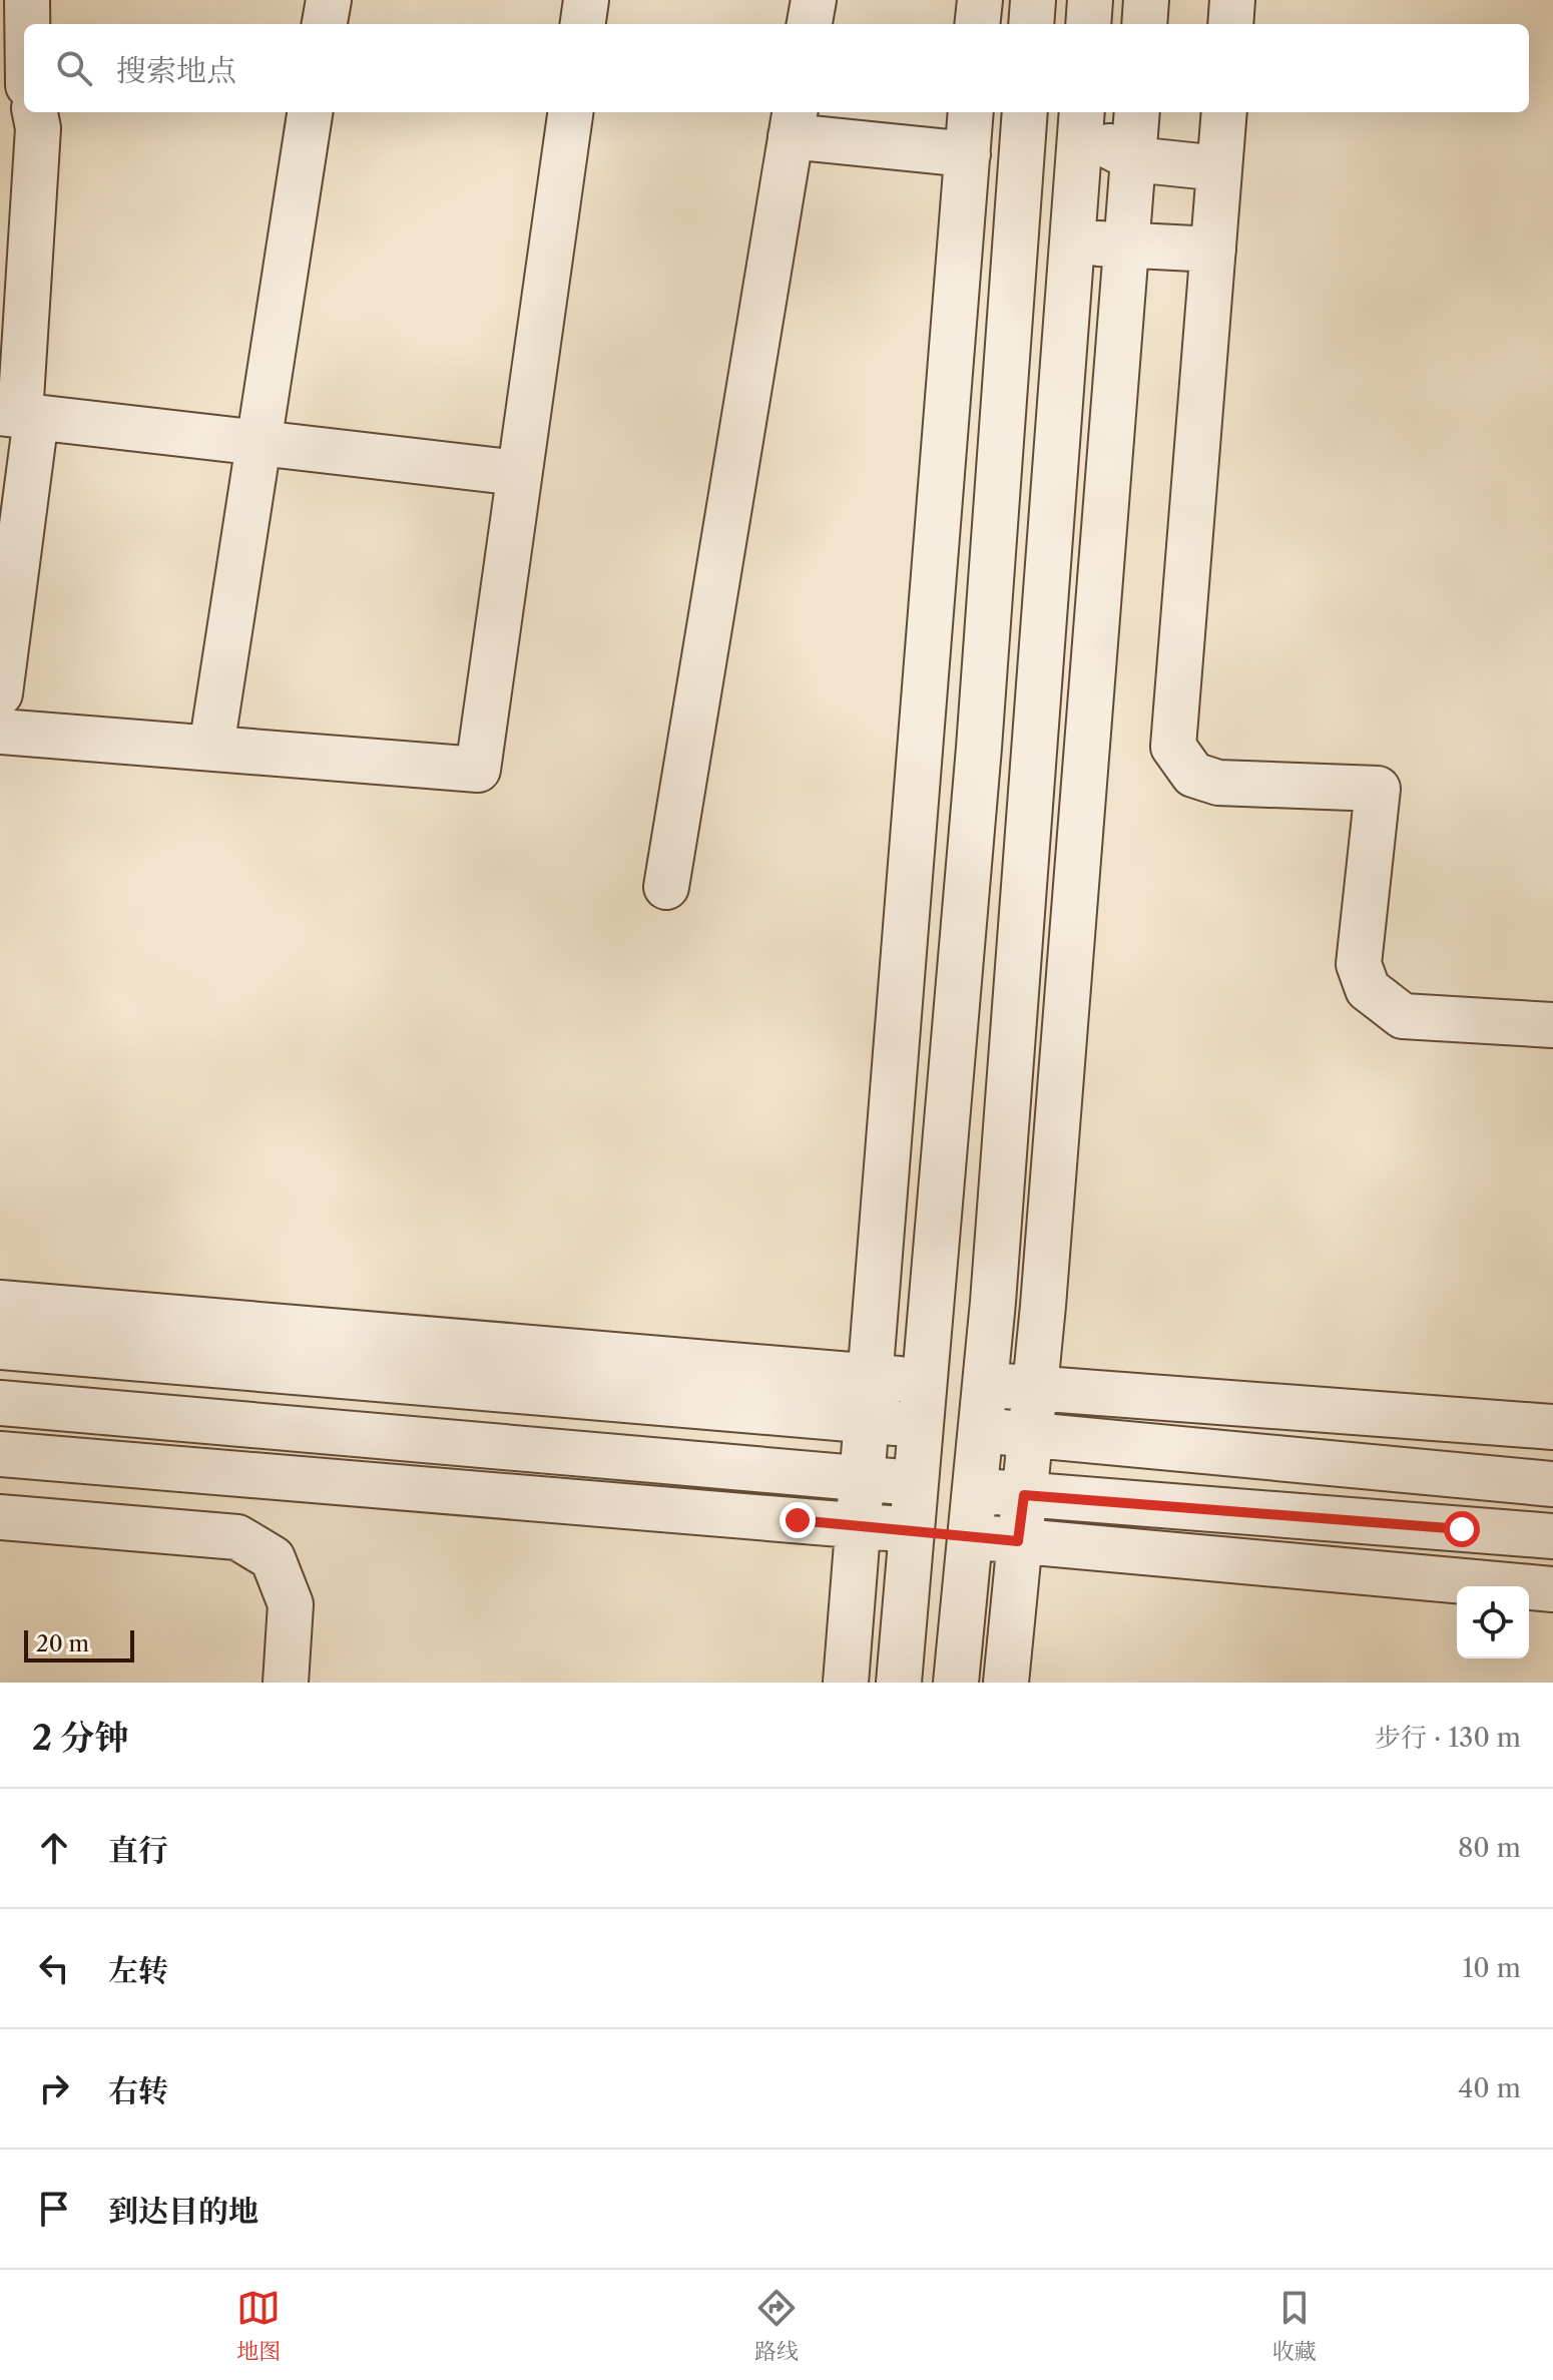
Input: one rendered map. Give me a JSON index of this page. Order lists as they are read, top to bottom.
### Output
{
  "scale_bar": "20 m",
  "page": {
    "search": "搜索地点",
    "scale": "20 m",
    "heading": ["2 分钟", "步行 · 130 m"],
    "list": [
      ["直行", "80 m"],
      ["左转", "10 m"],
      ["右转", "40 m"],
      "到达目的地"
    ],
    "nav": ["地图", "路线", "收藏"]
  }
}
